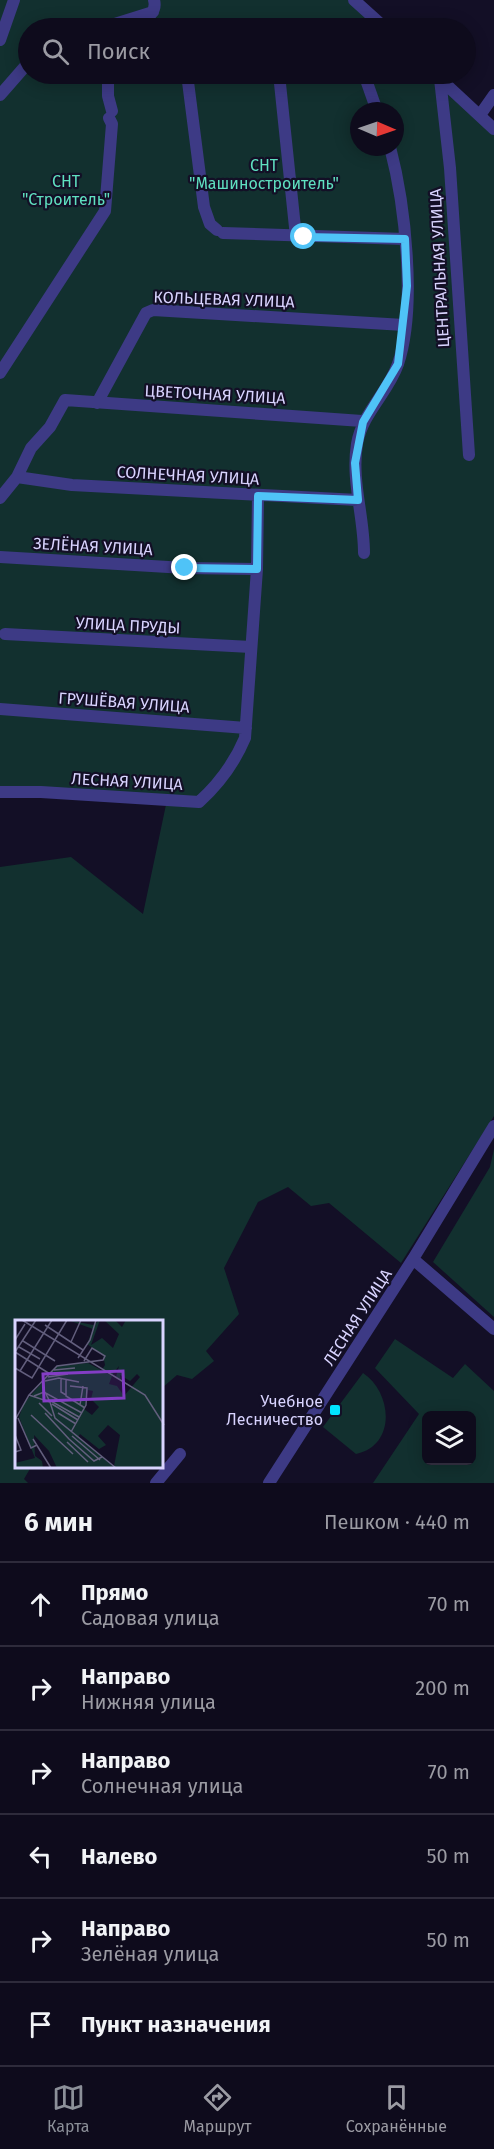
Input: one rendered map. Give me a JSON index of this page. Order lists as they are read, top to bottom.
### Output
{
  "streets": {
    "street": [
      "ЦЕНТРАЛЬНАЯ УЛИЦА",
      "КОЛЬЦЕВАЯ УЛИЦА",
      "ЦВЕТОЧНАЯ УЛИЦА",
      "СОЛНЕЧНАЯ УЛИЦА",
      "ЗЕЛЁНАЯ УЛИЦА",
      "УЛИЦА ПРУДЫ",
      "ГРУШЁВАЯ УЛИЦА",
      "ЛЕСНАЯ УЛИЦА"
    ]
  },
  "crossings": [
    ["КОЛЬЦЕВАЯ УЛИЦА", "ЦВЕТОЧНАЯ УЛИЦА"],
    ["ЦВЕТОЧНАЯ УЛИЦА", "СОЛНЕЧНАЯ УЛИЦА"],
    ["ГРУШЁВАЯ УЛИЦА", "ЛЕСНАЯ УЛИЦА"]
  ],
  "parks": ["СНТ \"Машиностроитель\"", "СНТ \"Строитель\""],
  "places": {
    "transit": ["Учебное Лесничество"]
  },
  "north": "right",
  "page": {
    "search": "Поиск",
    "heading": ["6 мин", "Пешком · 440 m"],
    "list": [
      ["Прямо", "Садовая улица", "70 m"],
      ["Направо", "Нижняя улица", "200 m"],
      ["Направо", "Солнечная улица", "70 m"],
      ["Налево", "50 m"],
      ["Направо", "Зелёная улица", "50 m"],
      "Пункт назначения"
    ],
    "nav": ["Карта", "Маршрут", "Сохранённые"]
  }
}
